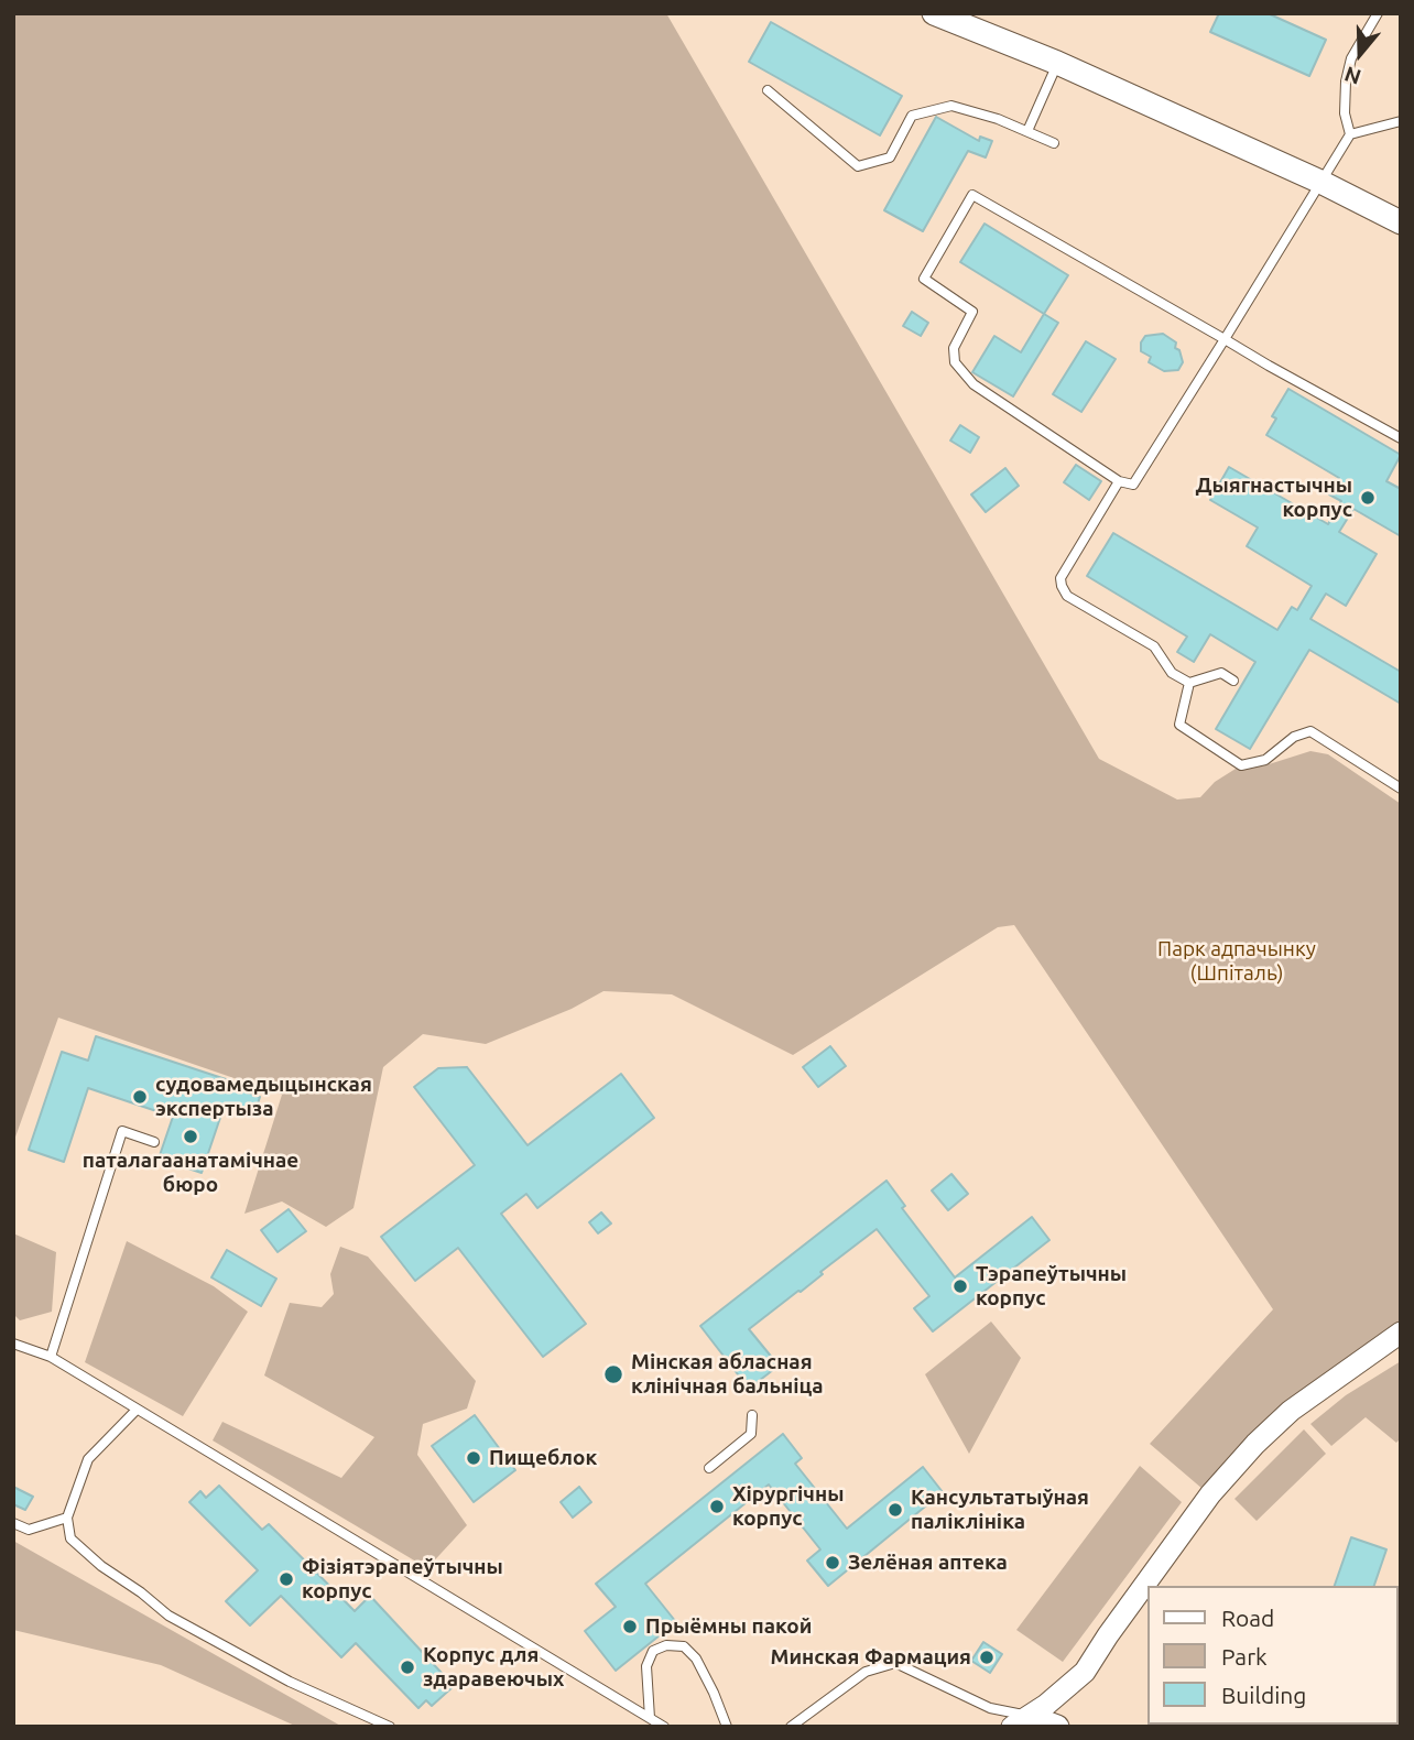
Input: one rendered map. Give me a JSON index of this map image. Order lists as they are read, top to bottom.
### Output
{
  "parks": ["Парк адпачынку (Шпіталь)"],
  "places": [
    "Дыягнастычны корпус",
    "судовамедыцынская экспертыза",
    "паталагаанатамічнае бюро",
    "Тэрапеўтычны корпус",
    "Мінская абласная клінічная бальніца",
    "Пищеблок",
    "Хірургічны корпус",
    "Кансультатыўная паліклініка",
    "Зелёная аптека",
    "Фізіятэрапеўтычны корпус",
    "Прыёмны пакой",
    "Минская Фармация",
    "Корпус для здаравеючых"
  ],
  "legend": ["Road", "Park", "Building"],
  "north": "bottom"
}
